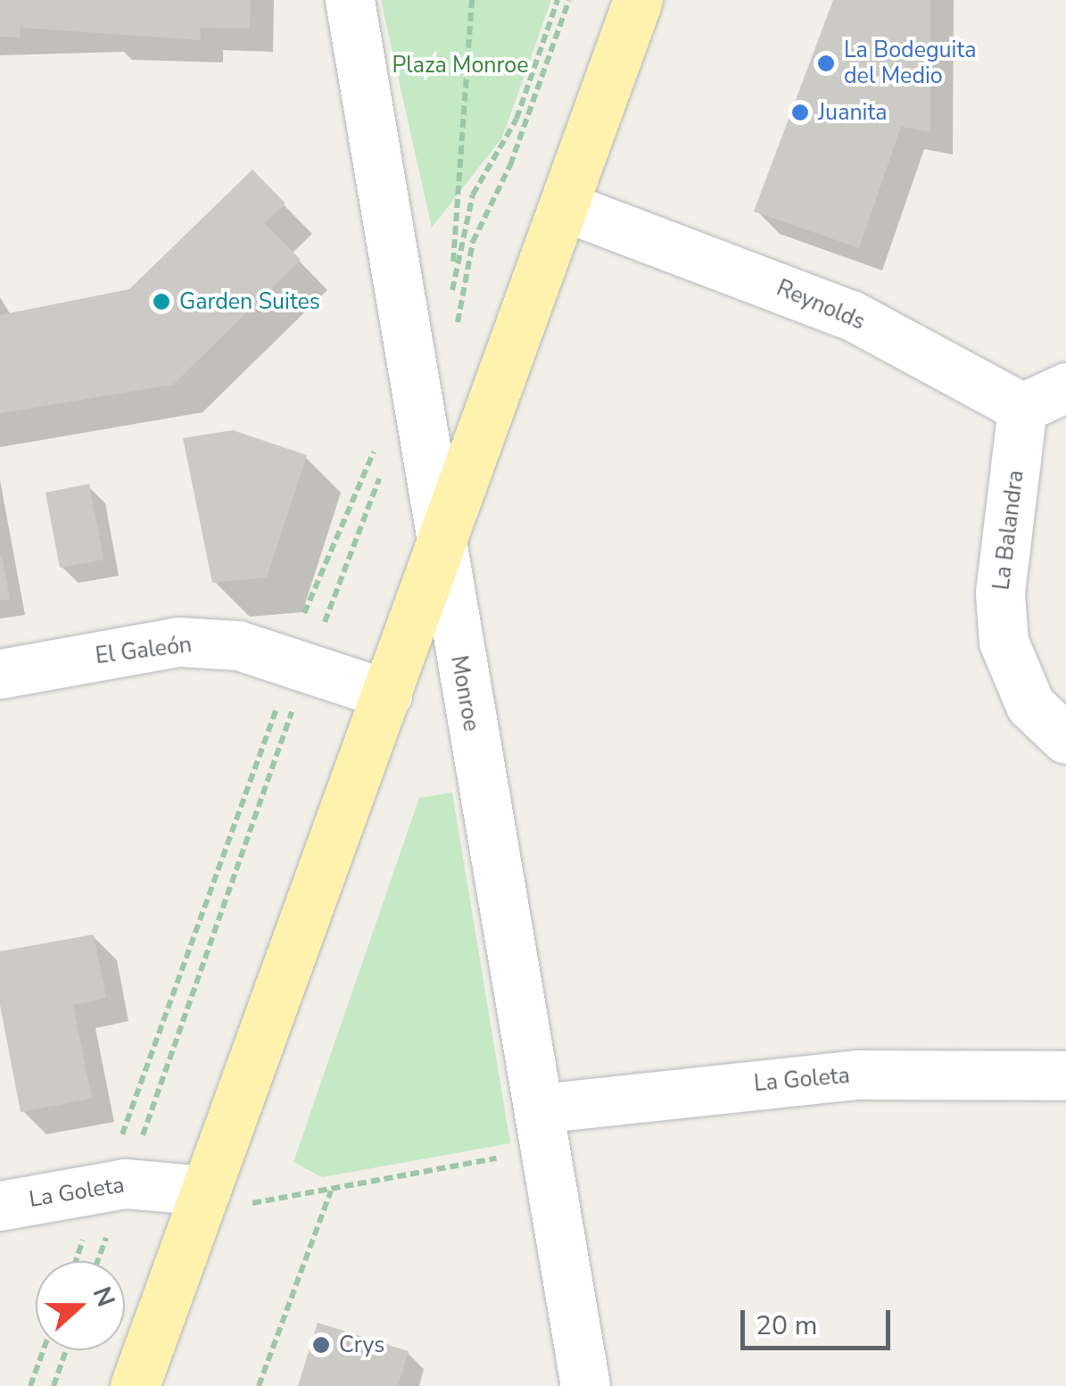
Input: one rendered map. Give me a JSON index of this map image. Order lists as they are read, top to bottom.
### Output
{
  "streets": {
    "street": [
      "Reynolds",
      "La Balandra",
      "El Galeón",
      "Monroe",
      "La Goleta"
    ]
  },
  "crossings": [
    ["Reynolds", "La Balandra"],
    ["Monroe", "La Goleta"]
  ],
  "parks": ["Plaza Monroe"],
  "places": [
    "La Bodeguita del Medio",
    "Juanita",
    "Garden Suites",
    "Crys"
  ],
  "scale_bar": "20 m",
  "north": "right"
}
